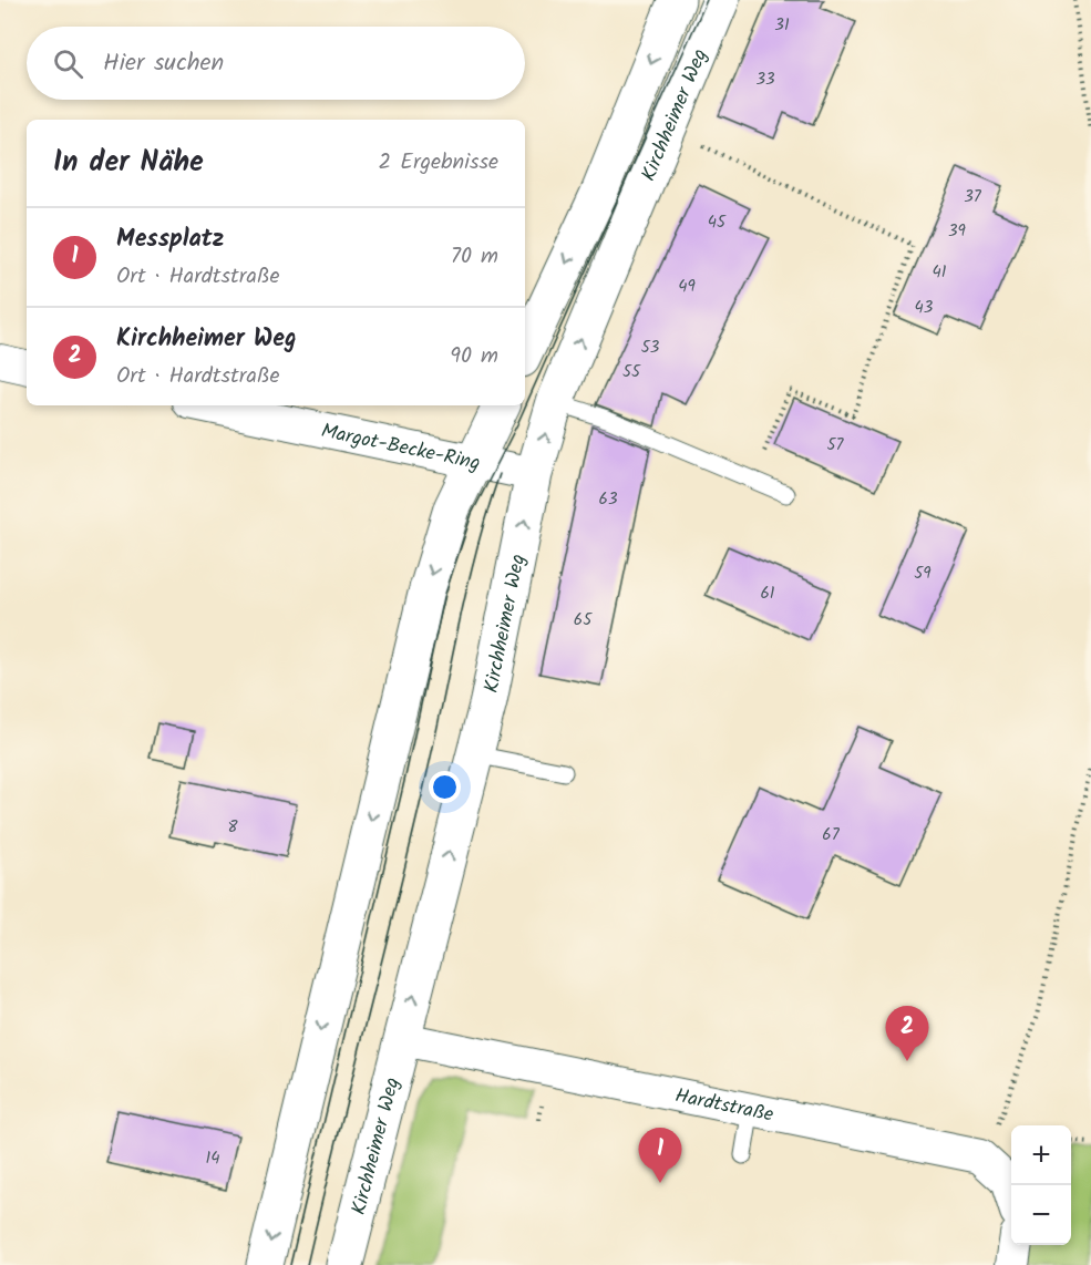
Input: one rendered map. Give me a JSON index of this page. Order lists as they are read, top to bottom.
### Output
{
  "streets": {
    "street": ["Kirchheimer Weg", "Margot-Becke-Ring", "Hardtstraße"]
  },
  "crossings": [
    ["Kirchheimer Weg", "Margot-Becke-Ring"],
    ["Kirchheimer Weg", "Hardtstraße"]
  ],
  "house_numbers": [
    "31",
    "33",
    "37",
    "45",
    "39",
    "41",
    "49",
    "43",
    "53",
    "55",
    "57",
    "63",
    "59",
    "61",
    "65",
    "8",
    "67",
    "14"
  ],
  "page": {
    "search": "Hier suchen",
    "heading": ["In der Nähe", "2 Ergebnisse"],
    "list": [
      {
        "mark": "1",
        "name": "Messplatz",
        "note": "Ort · Hardtstraße",
        "value": "70 m"
      },
      {
        "mark": "2",
        "name": "Kirchheimer Weg",
        "note": "Ort · Hardtstraße",
        "value": "90 m"
      }
    ],
    "pins": ["2", "1"],
    "map_buttons": ["+", "−"]
  }
}
